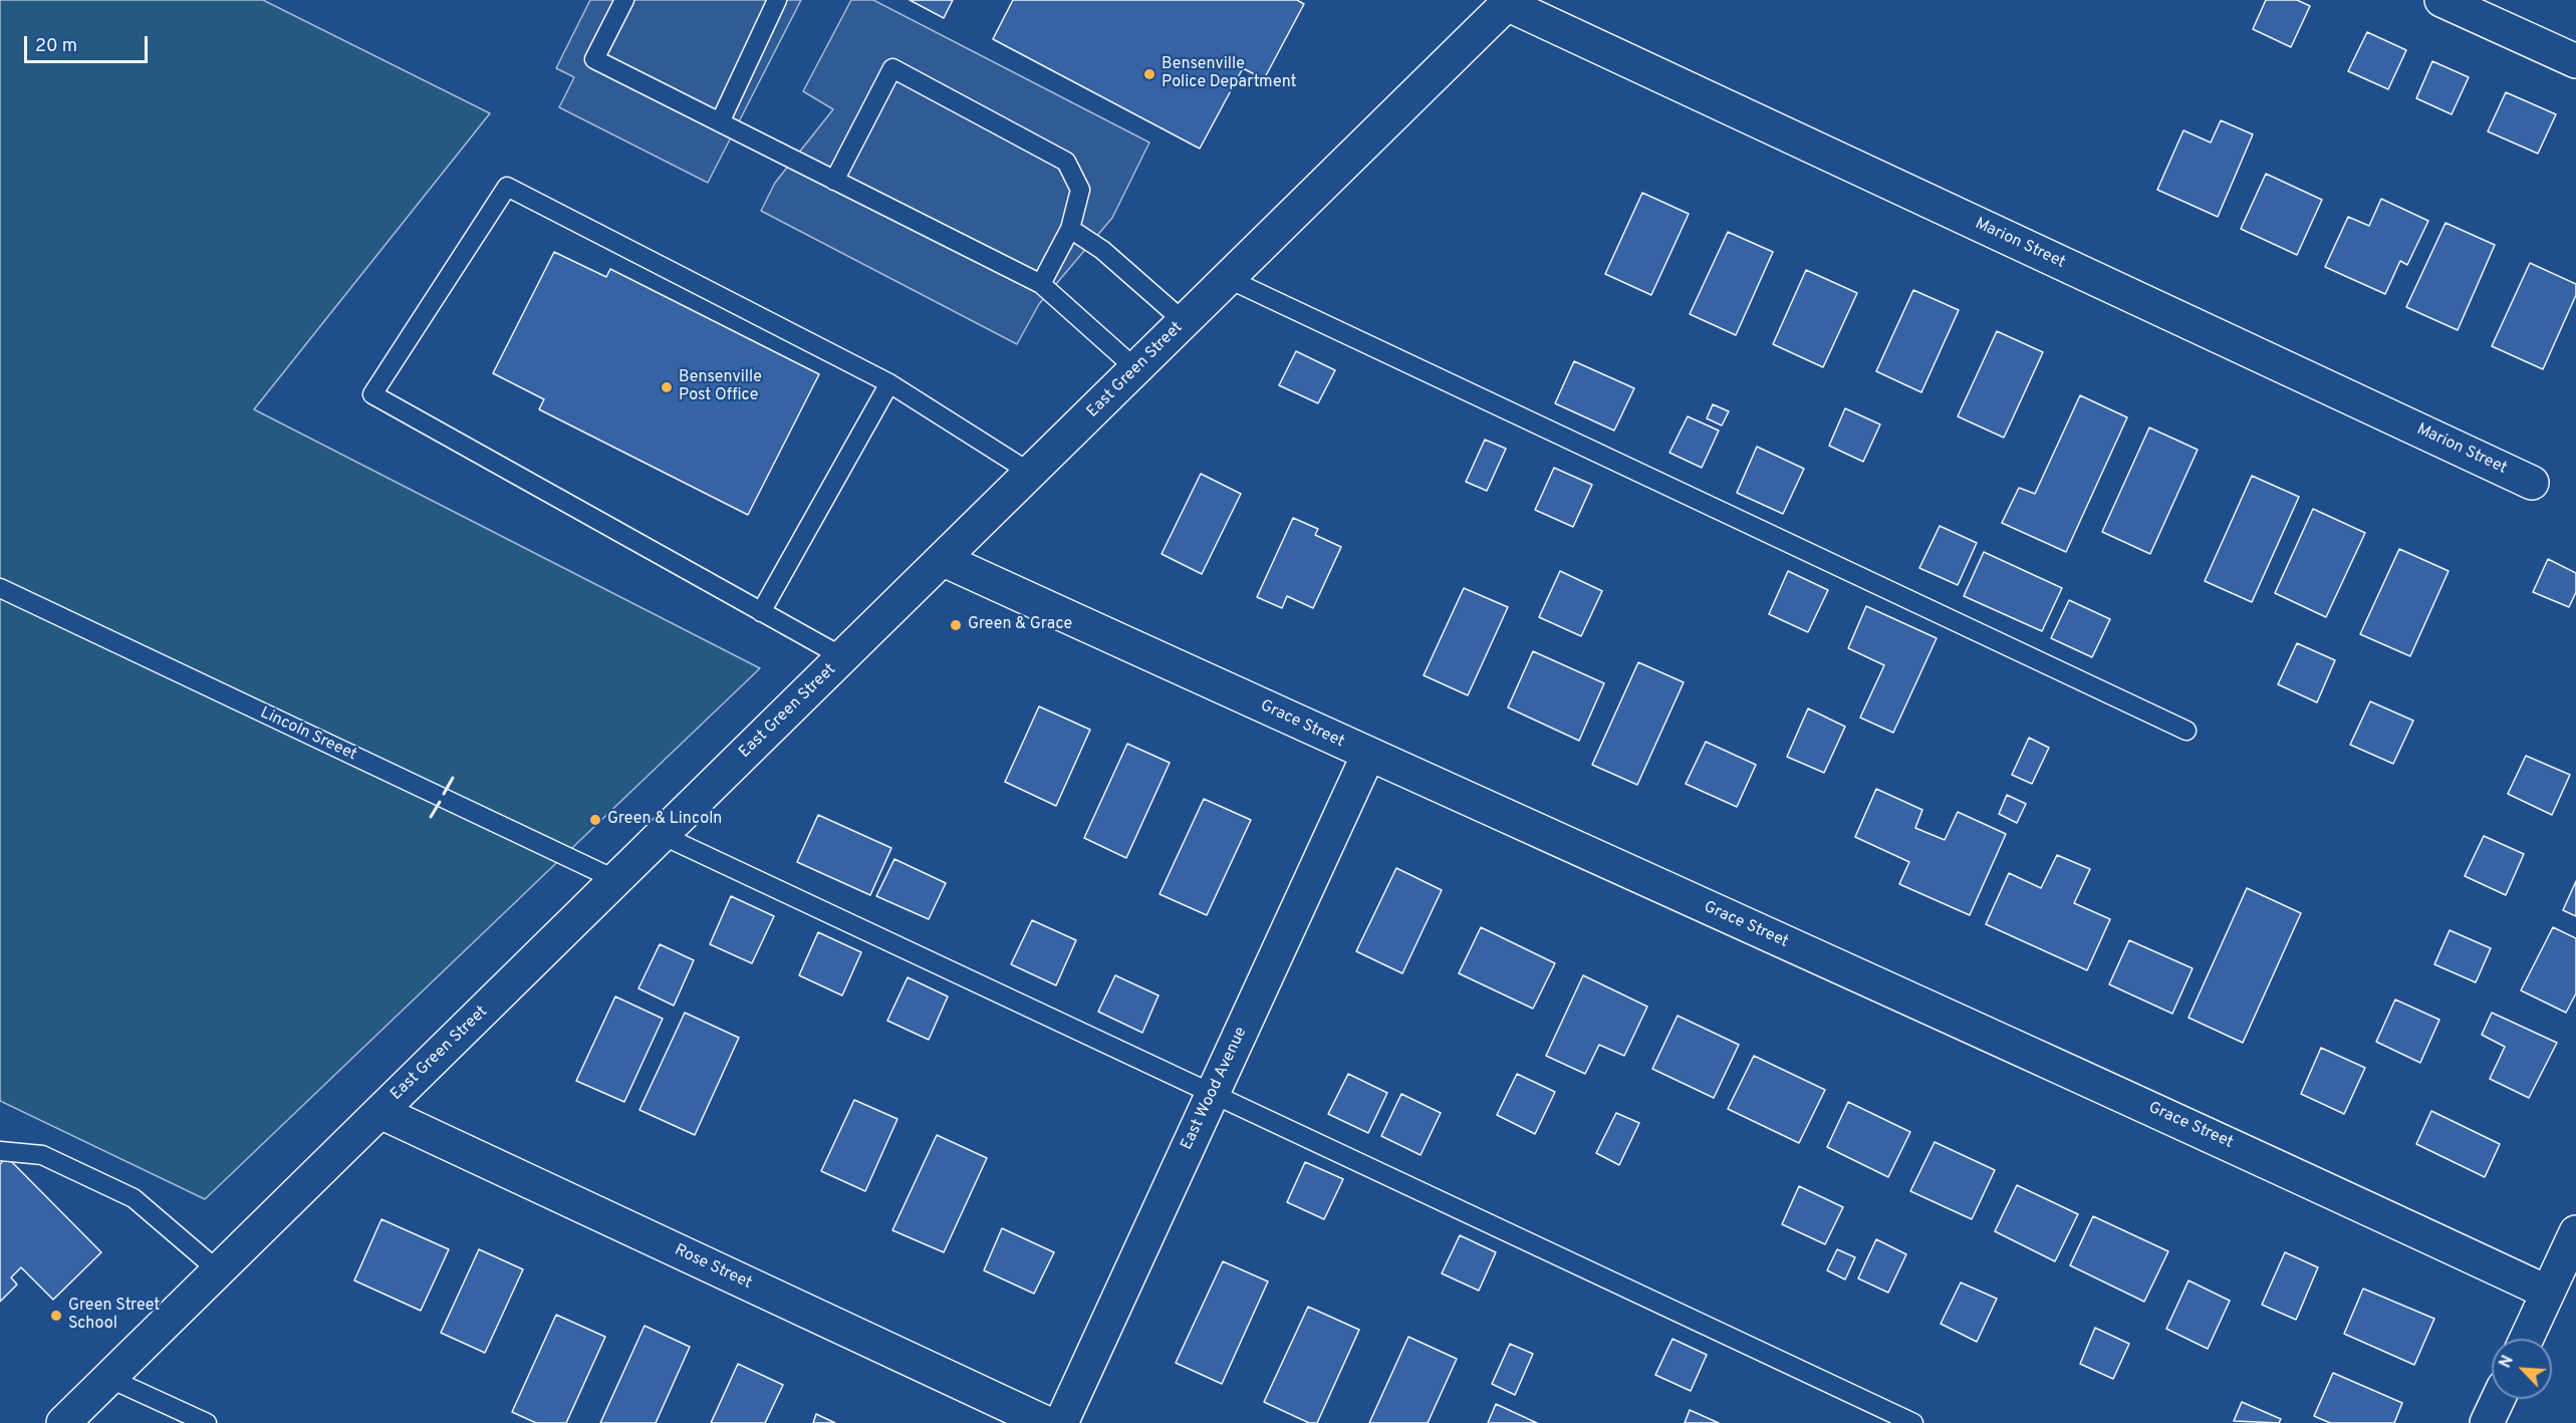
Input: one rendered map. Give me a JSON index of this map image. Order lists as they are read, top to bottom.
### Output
{
  "streets": {
    "street": [
      "Marion Street",
      "East Green Street",
      "Grace Street",
      "East Wood Avenue",
      "Rose Street"
    ],
    "lane": ["Lincoln Sreeet"]
  },
  "crossings": [
    ["Marion Street", "East Green Street"],
    ["East Green Street", "Grace Street"],
    ["East Green Street", "Lincoln Sreeet"],
    ["East Green Street", "Rose Street"],
    ["Grace Street", "East Wood Avenue"]
  ],
  "places": [
    "Bensenville Police Department",
    "Bensenville Post Office",
    "Green & Grace",
    "Green & Lincoln",
    "Green Street School"
  ],
  "scale_bar": "20 m",
  "north": "top left"
}
